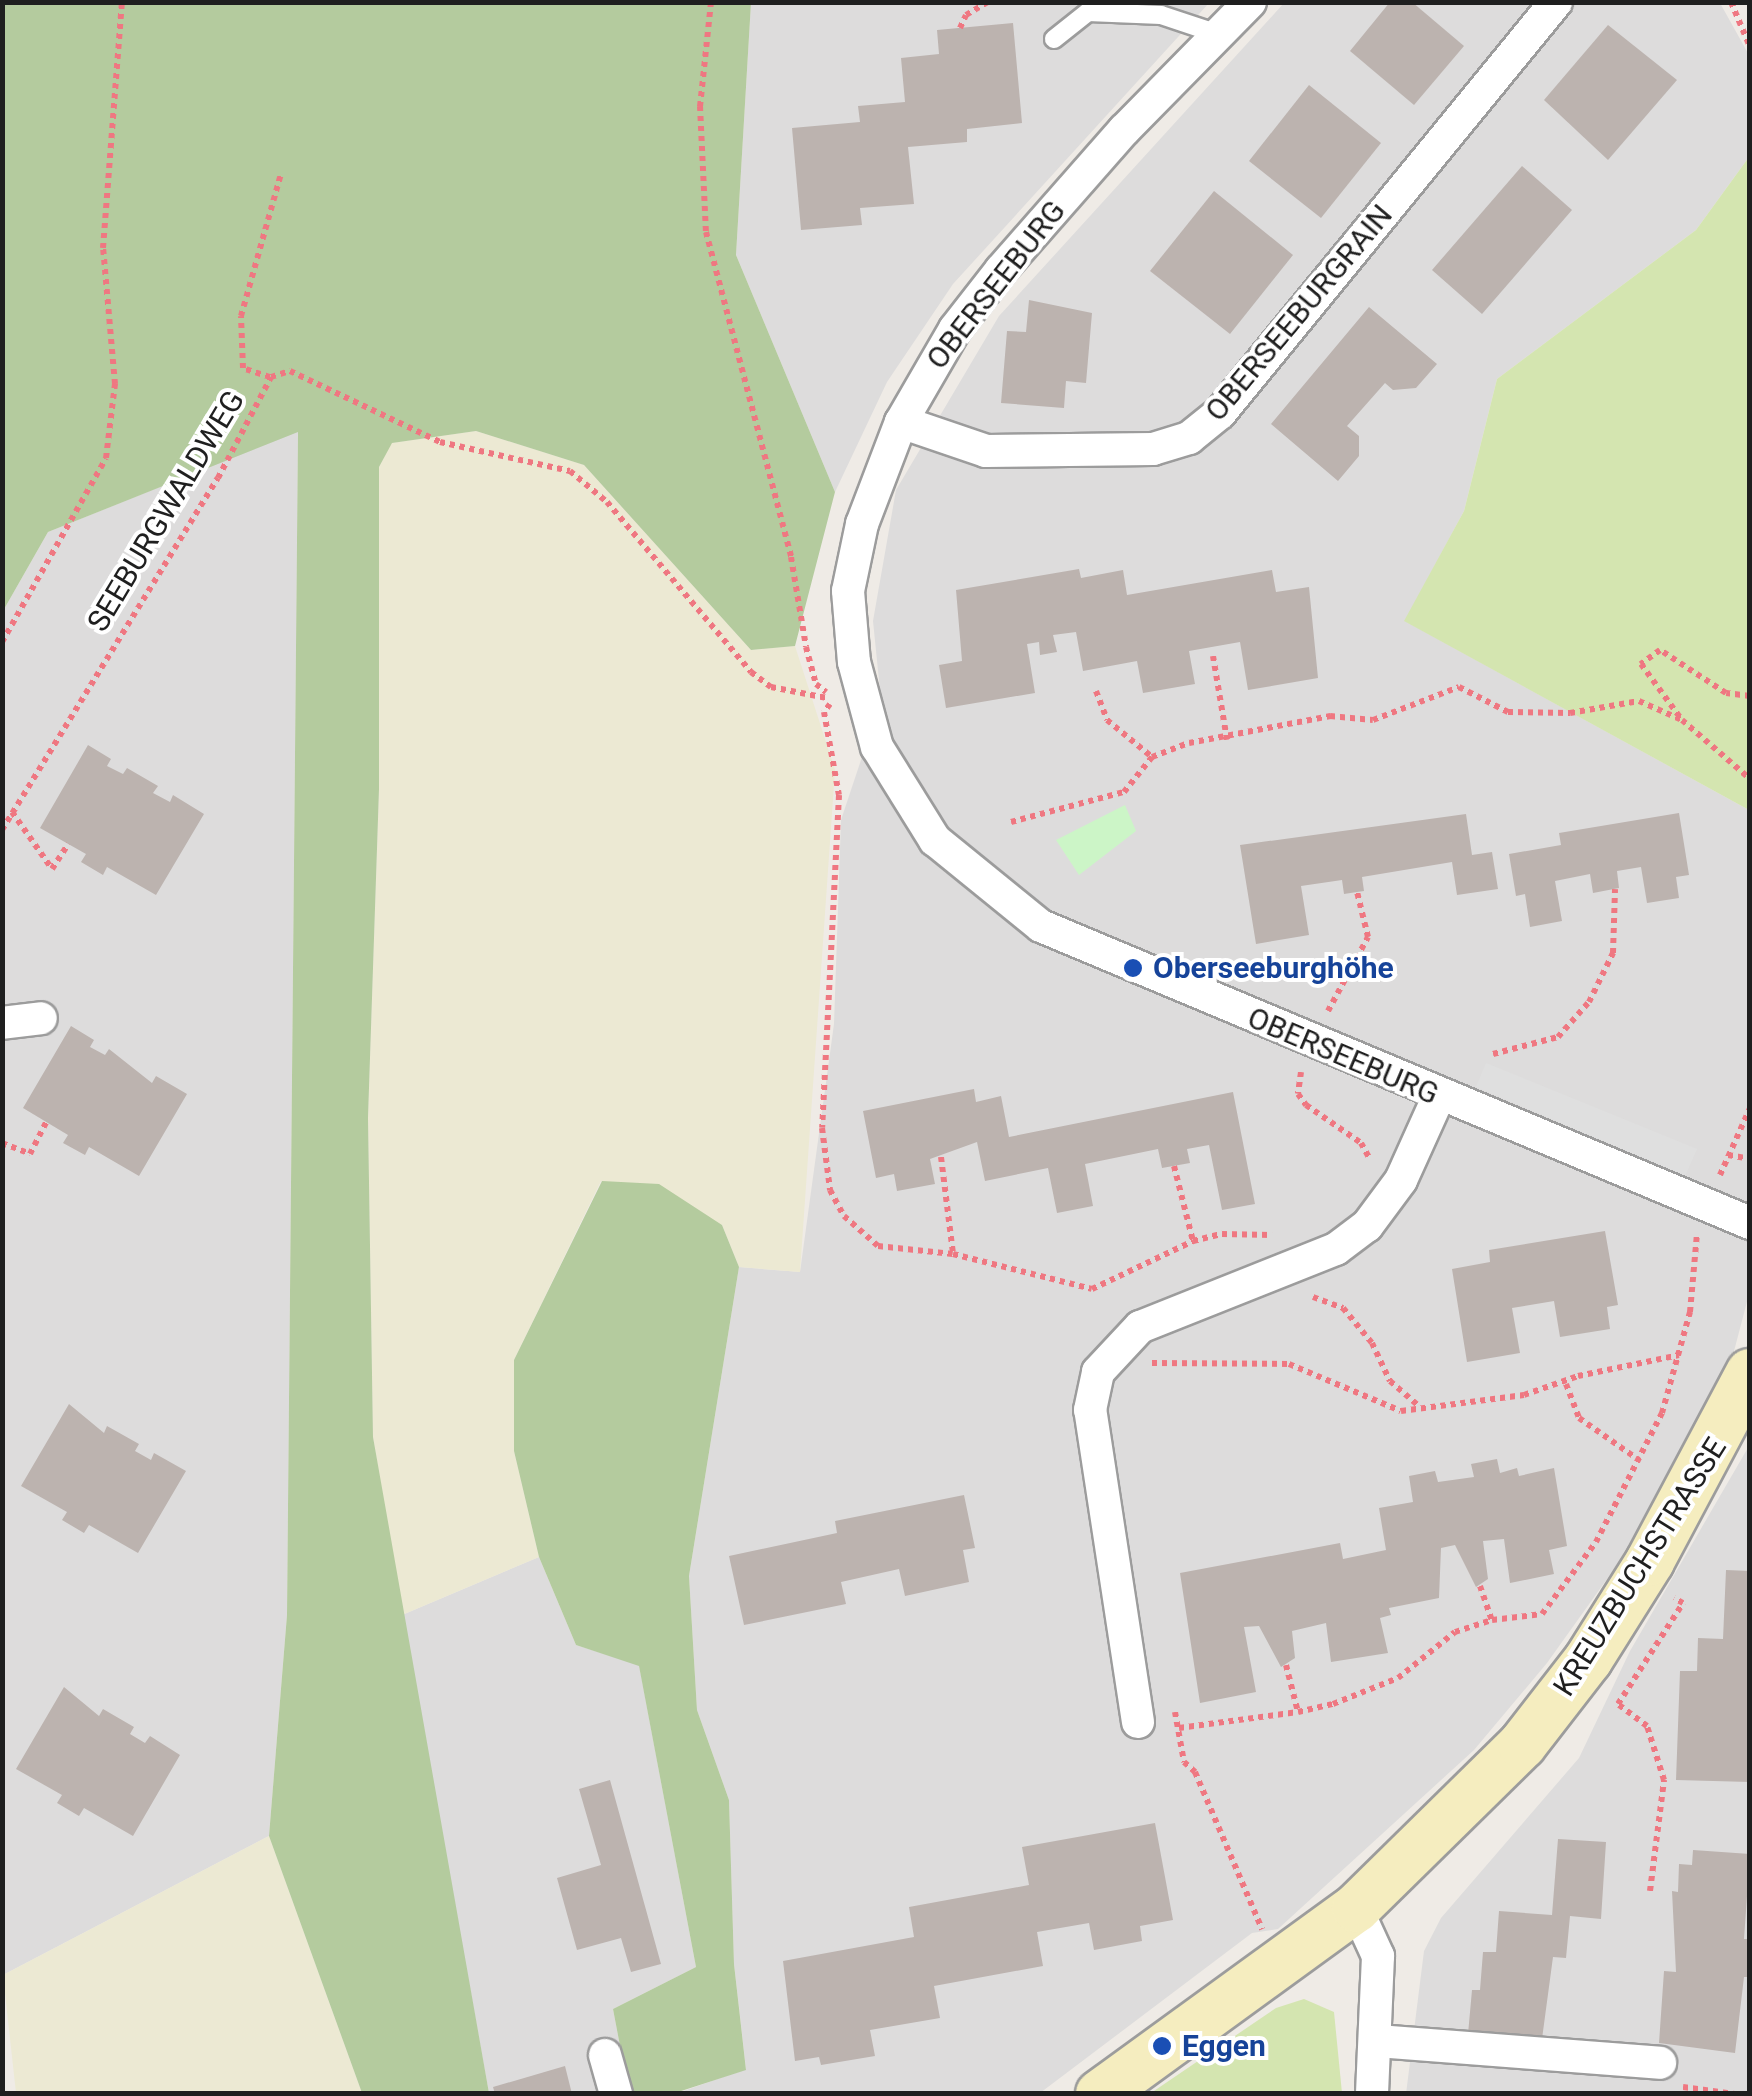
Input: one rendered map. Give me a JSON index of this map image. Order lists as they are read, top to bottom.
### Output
{
  "streets": {
    "street": ["OBERSEEBURG", "OBERSEEBURGRAIN", "KREUZBUCHSTRASSE"],
    "path": ["SEEBURGWALDWEG"]
  },
  "crossings": [
    ["OBERSEEBURG", "OBERSEEBURGRAIN"]
  ],
  "places": ["Oberseeburghöhe", "Eggen"]
}
